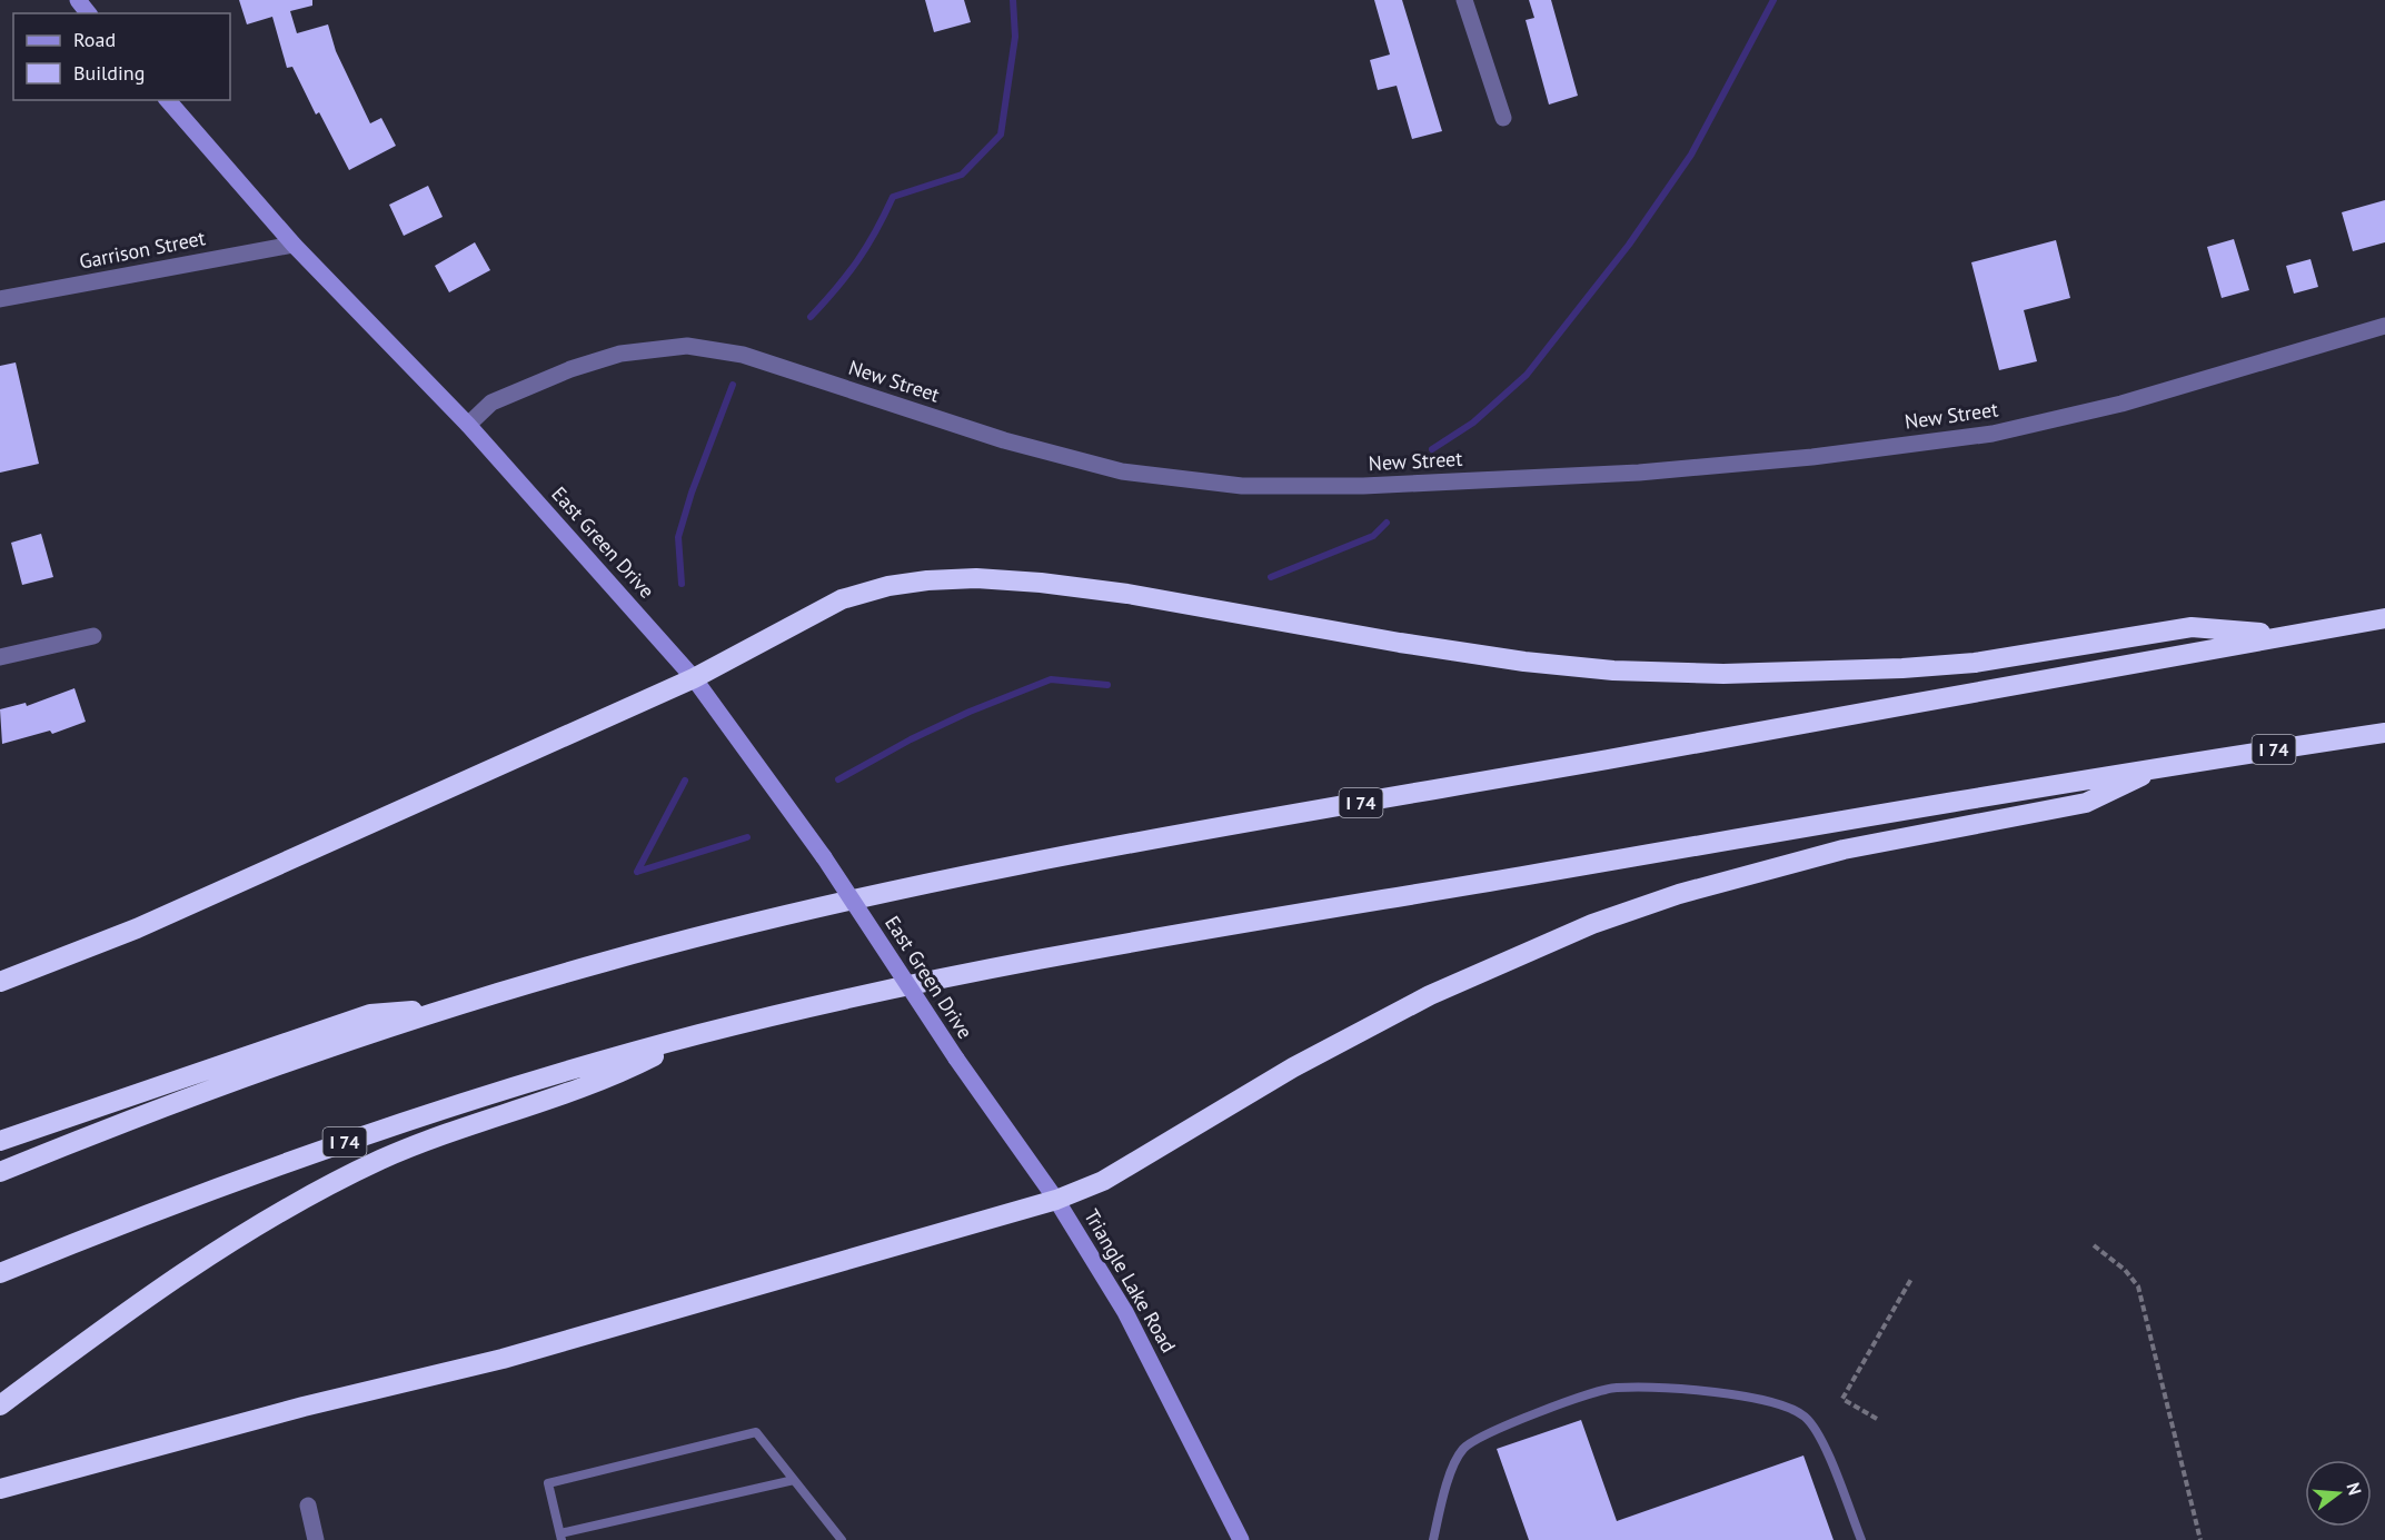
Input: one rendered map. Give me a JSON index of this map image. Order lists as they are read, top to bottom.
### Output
{
  "streets": {
    "highway": ["I 74"],
    "main road": ["East Green Drive", "Triangle Lake Road"],
    "street": ["Garrison Street", "New Street"]
  },
  "crossings": [
    ["Garrison Street", "East Green Drive"],
    ["New Street", "East Green Drive"],
    ["East Green Drive", "Triangle Lake Road"]
  ],
  "legend": ["Road", "Building"],
  "north": "right"
}
